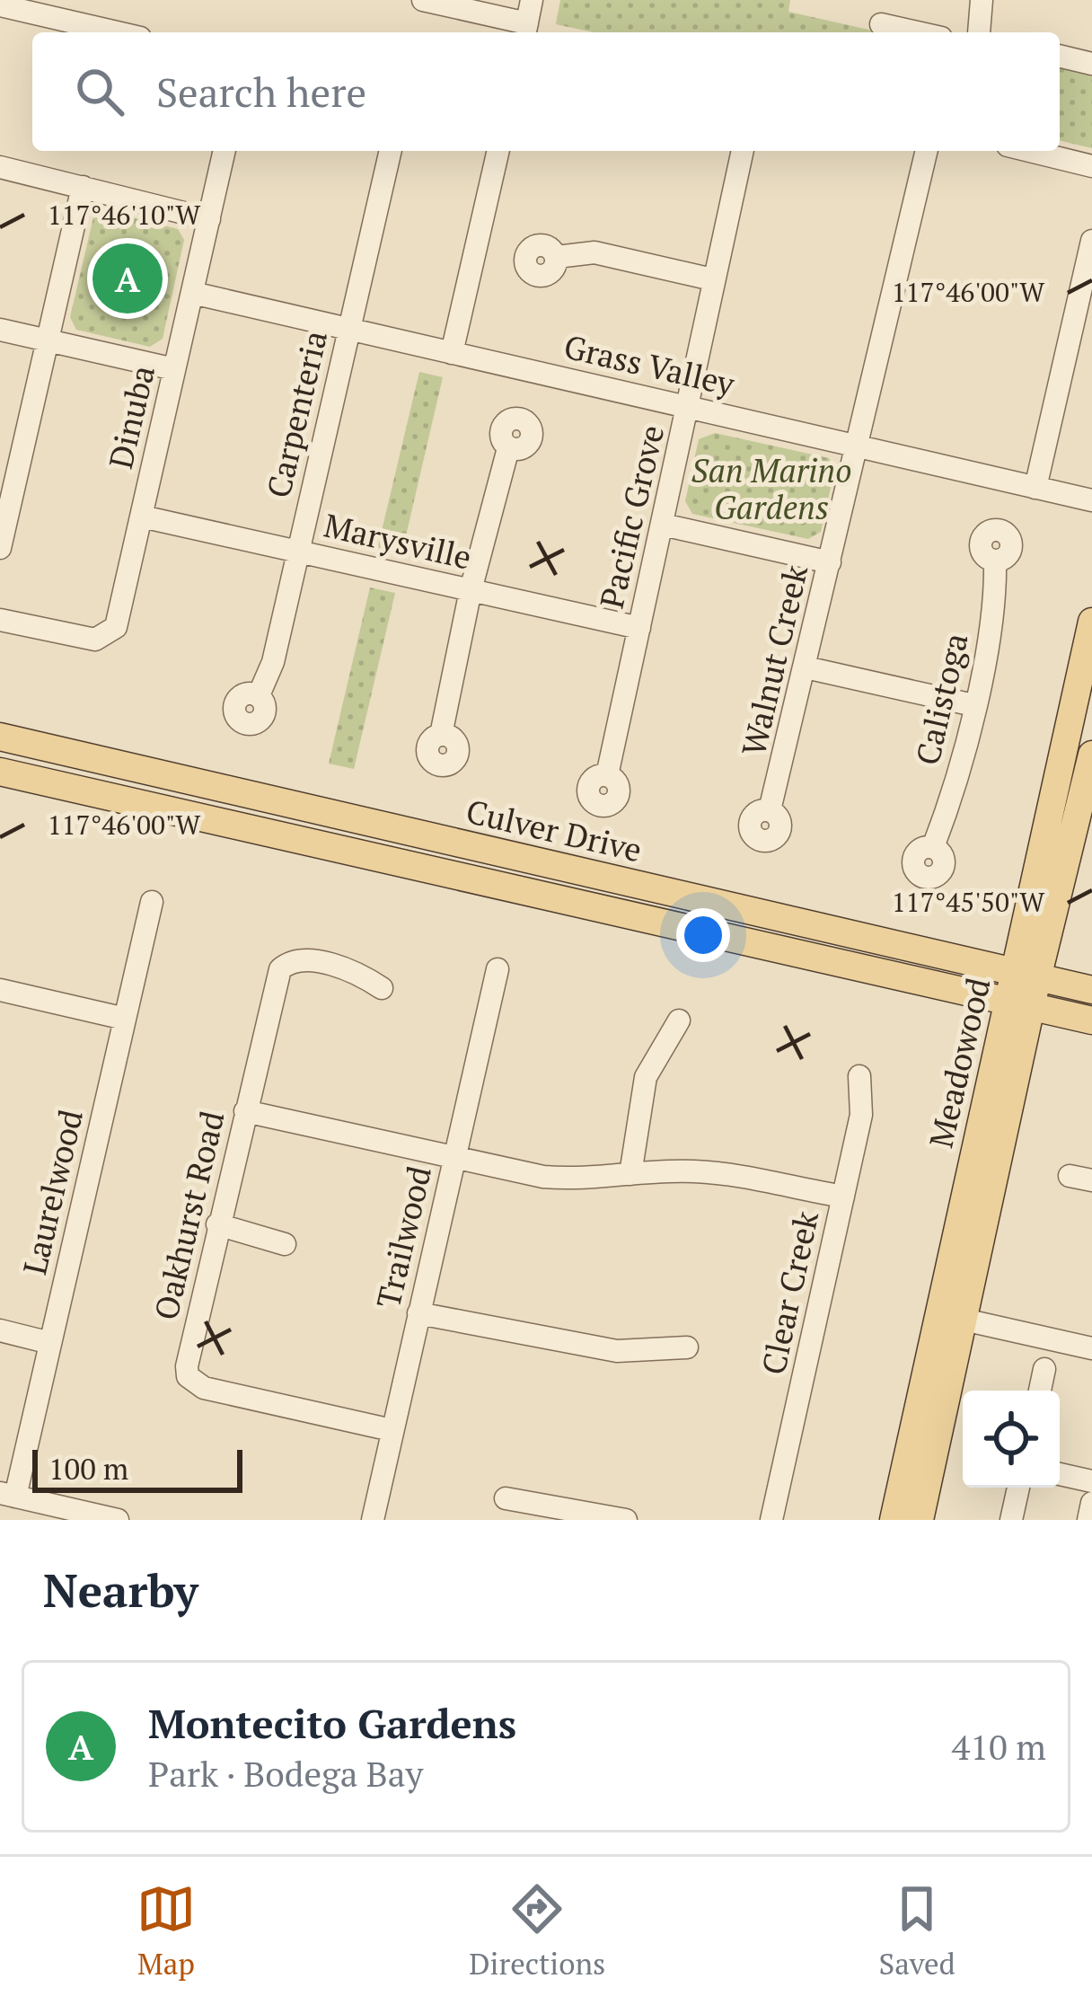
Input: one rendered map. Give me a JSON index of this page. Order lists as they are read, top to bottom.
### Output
{
  "streets": {
    "main road": ["Culver Drive", "Meadowood"],
    "street": [
      "Grass Valley",
      "Carpenteria",
      "Dinuba",
      "Pacific Grove",
      "Marysville",
      "Walnut Creek",
      "Calistoga",
      "Laurelwood",
      "Oakhurst Road",
      "Trailwood",
      "Clear Creek"
    ]
  },
  "crossings": [
    ["Grass Valley", "Carpenteria"],
    ["Grass Valley", "Dinuba"],
    ["Grass Valley", "Pacific Grove"],
    ["Grass Valley", "Walnut Creek"],
    ["Carpenteria", "Marysville"],
    ["Dinuba", "Marysville"],
    ["Pacific Grove", "Marysville"],
    ["Culver Drive", "Meadowood"],
    ["Oakhurst Road", "Trailwood"]
  ],
  "parks": ["San Marino Gardens"],
  "scale_bar": "100 m",
  "page": {
    "search": "Search here",
    "pins": "A",
    "scale": "100 m",
    "heading": "Nearby",
    "list": [
      {
        "mark": "A",
        "name": "Montecito Gardens",
        "note": "Park · Bodega Bay",
        "value": "410 m"
      }
    ],
    "nav": ["Map", "Directions", "Saved"]
  },
  "coordinates": ["117°46'10\"W", "117°46'00\"W", "117°45'50\"W"]
}
